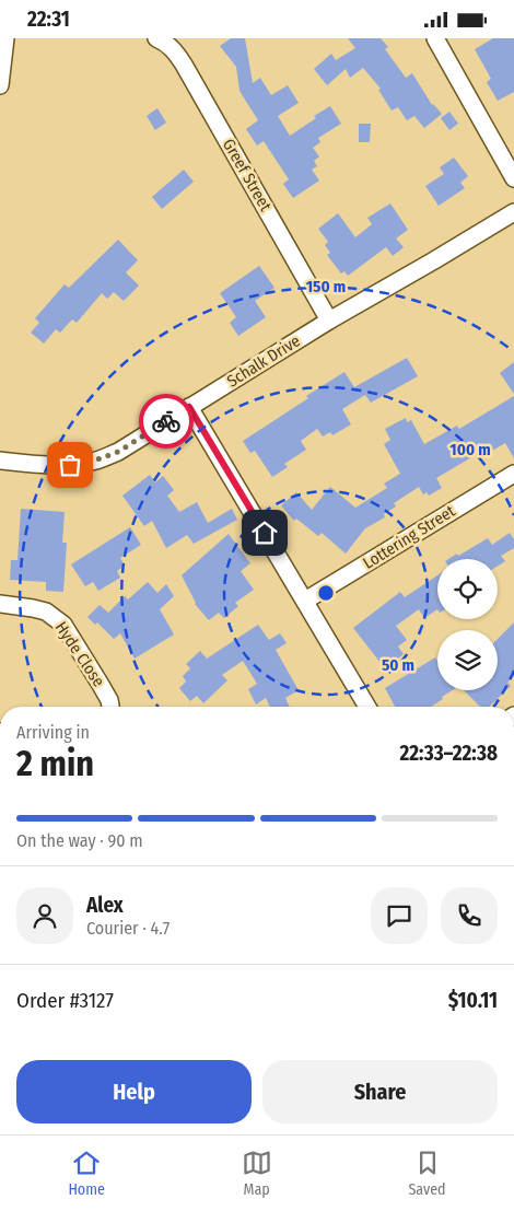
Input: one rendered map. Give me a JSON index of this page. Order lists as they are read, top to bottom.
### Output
{
  "streets": {
    "street": [
      "Greef Street",
      "Schalk Drive",
      "Lottering Street",
      "Hyde Close"
    ]
  },
  "crossings": [
    ["Greef Street", "Schalk Drive"]
  ],
  "page": {
    "status": "22:31",
    "heading": ["2 min", "Arriving in", "22:33–22:38"],
    "panel": [
      "Alex",
      "Courier · 4.7",
      "Order #3127",
      "$10.11"
    ],
    "bar": "On the way · 90 m",
    "buttons": ["Help", "Share"],
    "tabs": ["Home", "Map", "Saved"]
  },
  "rings": ["150 m", "100 m", "50 m"]
}
